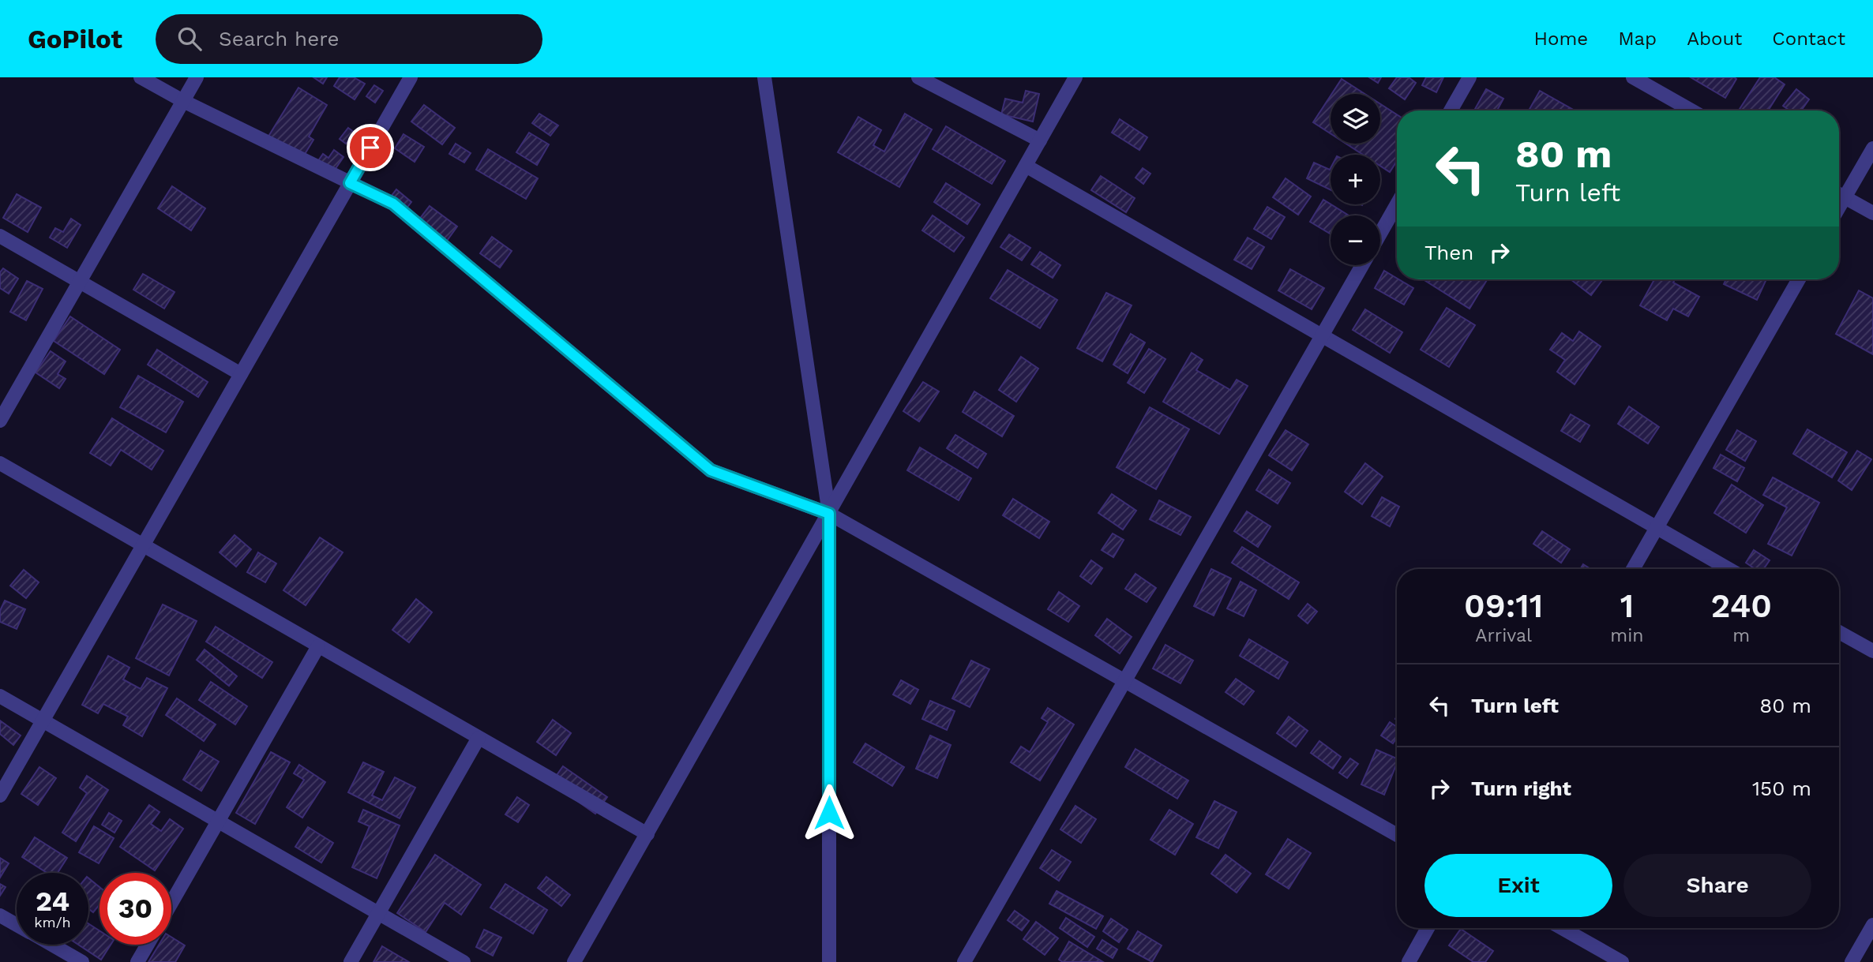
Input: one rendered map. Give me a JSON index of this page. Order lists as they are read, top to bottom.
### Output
{
  "page": {
    "header": "GoPilot",
    "search": "Search here",
    "nav": [
      "Home",
      "Map",
      "About",
      "Contact"
    ],
    "map_buttons": ["+", "−"],
    "turn": ["80 m", "Turn left"],
    "then": "Then",
    "eta": [
      "09:11",
      "Arrival",
      "1",
      "min",
      "240",
      "m"
    ],
    "list": [
      {
        "name": "Turn left",
        "value": "80 m"
      },
      {
        "name": "Turn right",
        "value": "150 m"
      }
    ],
    "buttons": ["Exit", "Share"],
    "speed": "24 km/h",
    "limit": "30"
  }
}
